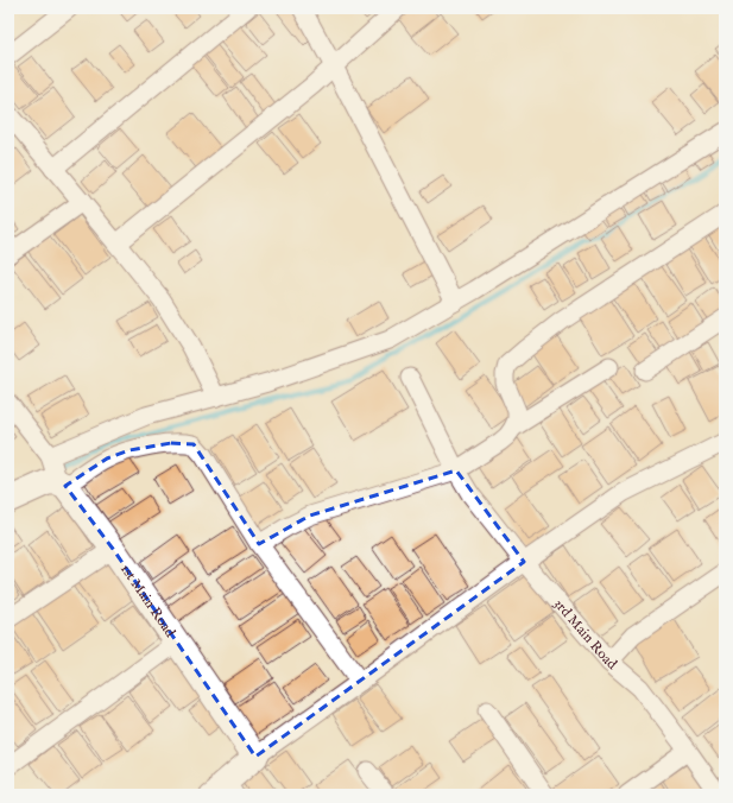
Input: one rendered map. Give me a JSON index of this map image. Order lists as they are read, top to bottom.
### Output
{
  "streets": {
    "main road": ["1st Main Road"],
    "street": ["3rd Main Road"]
  }
}
